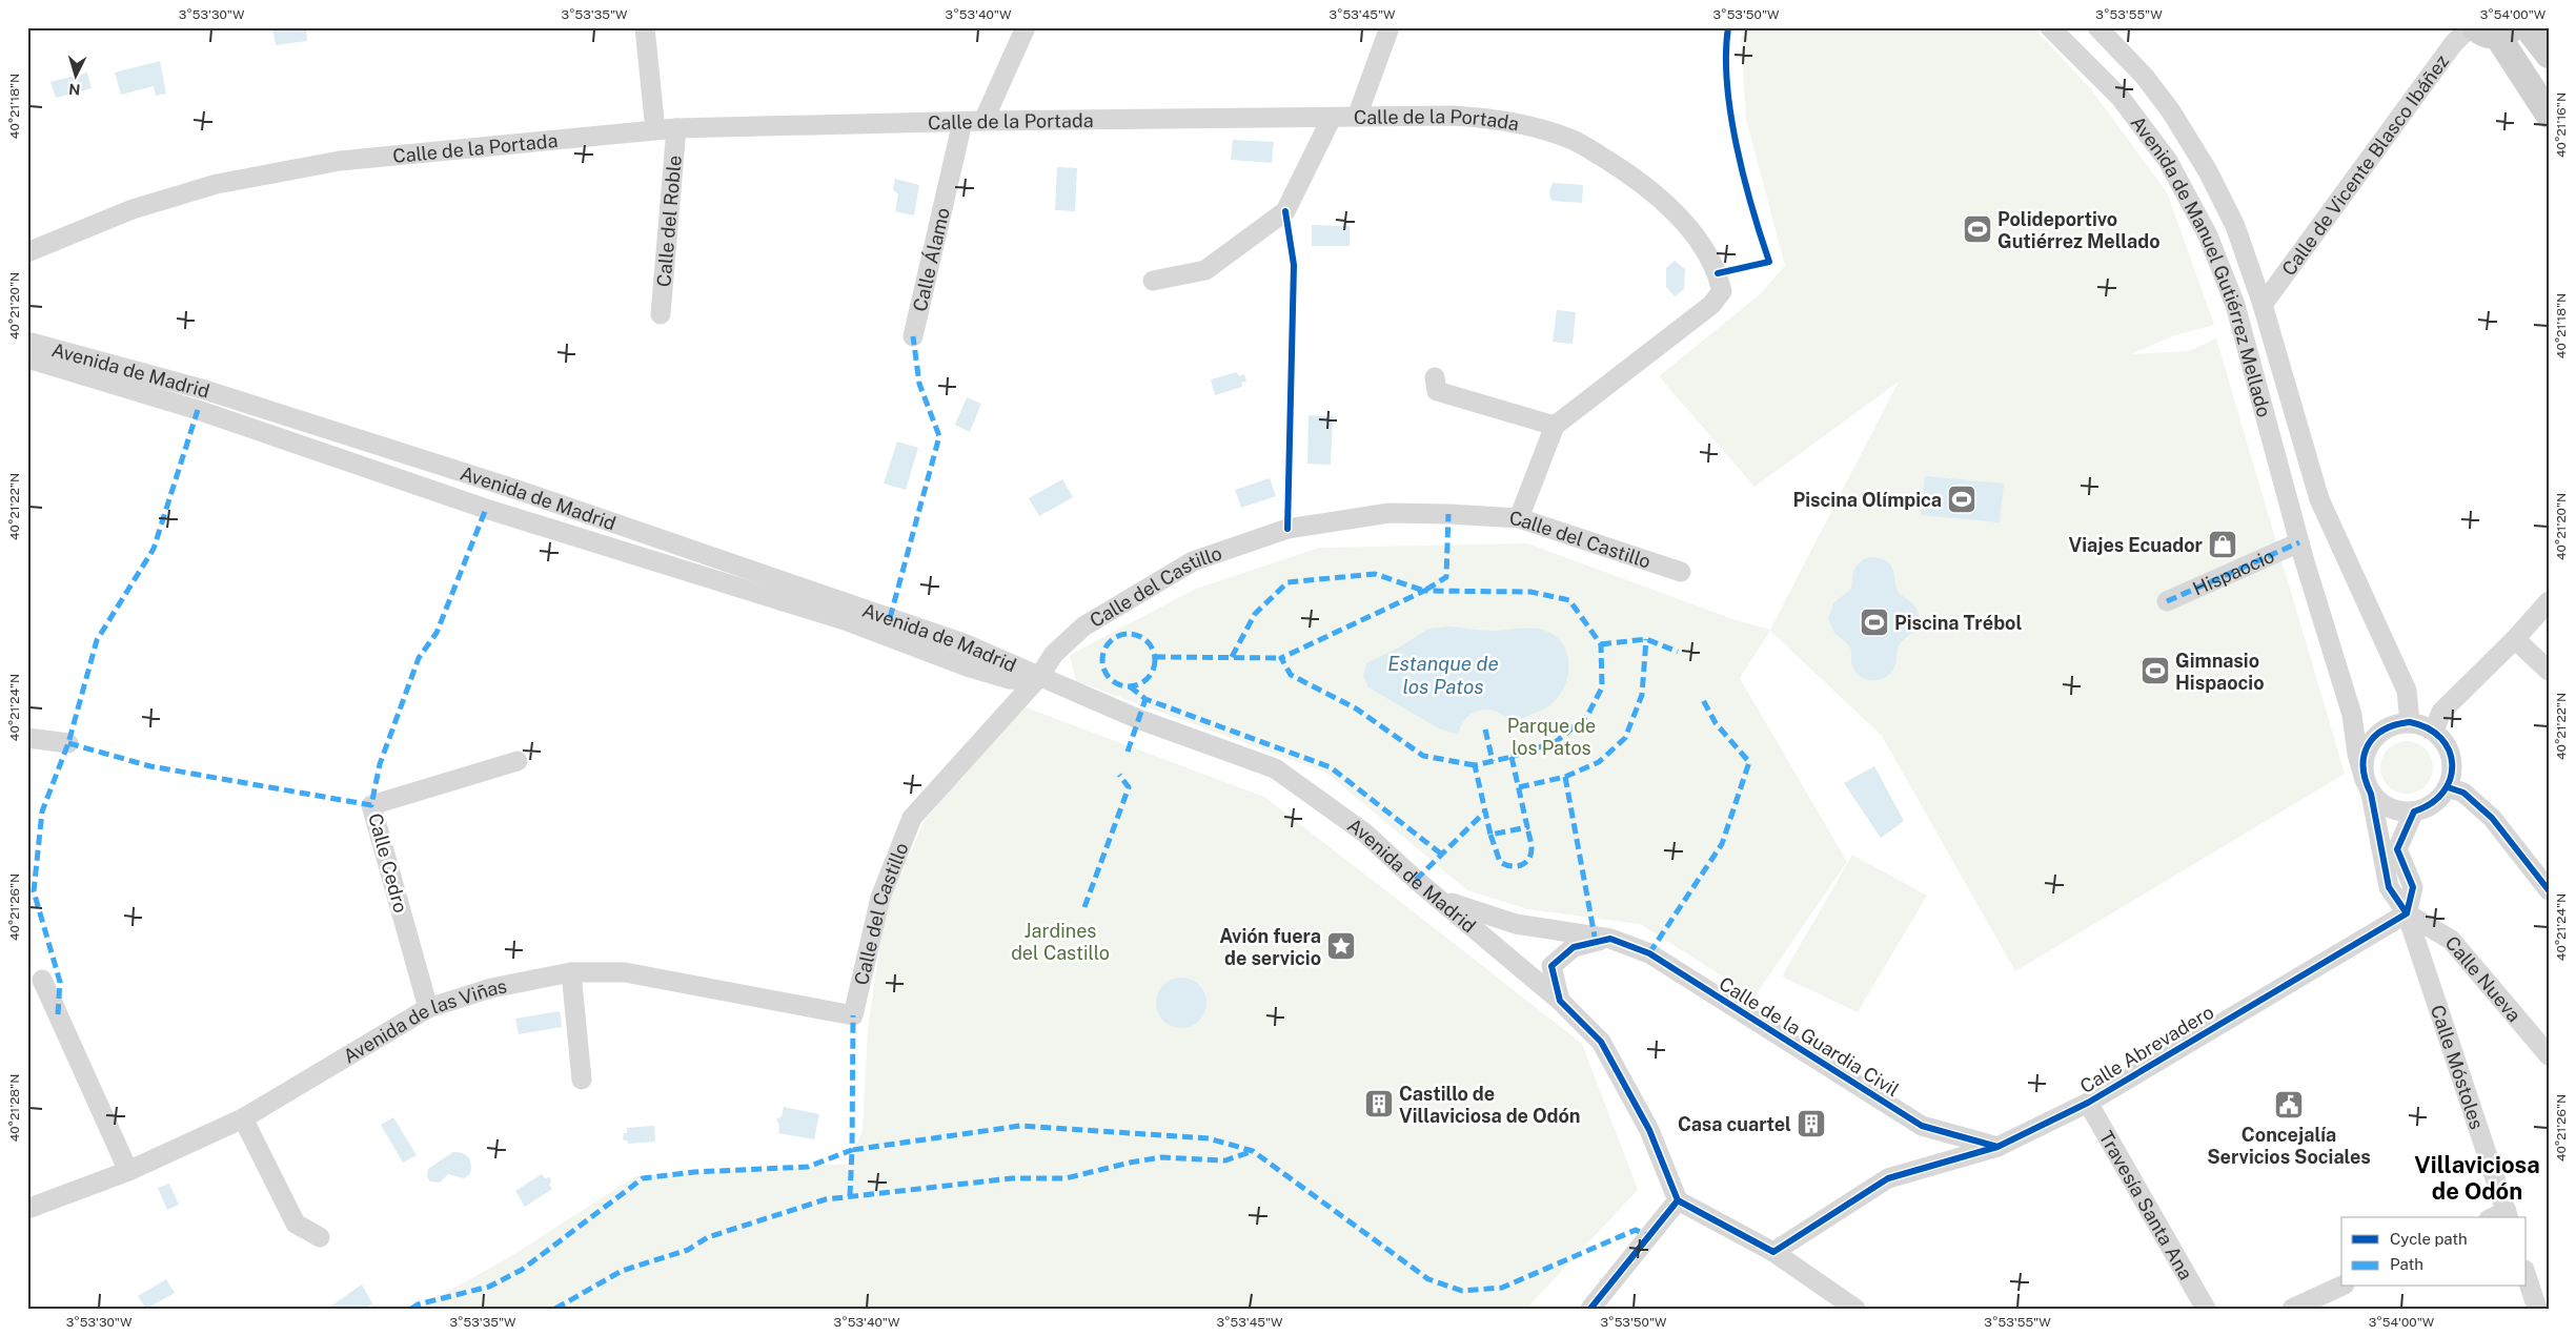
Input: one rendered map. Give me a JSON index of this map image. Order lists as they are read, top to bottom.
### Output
{
  "streets": {
    "street": [
      "Calle de la Portada",
      "Calle de Vicente Blasco Ibáñez",
      "Calle del Roble",
      "Calle Álamo",
      "Avenida de Manuel Gutiérrez Mellado",
      "Avenida de Madrid",
      "Calle del Castillo",
      "Hispaocio",
      "Calle Cedro",
      "Calle Nueva",
      "Avenida de las Viñas",
      "Calle de la Guardia Civil",
      "Calle Abrevadero",
      "Calle Móstoles",
      "Travesía Santa Ana"
    ]
  },
  "crossings": [
    ["Calle de la Portada", "Calle del Roble"],
    ["Calle de la Portada", "Calle Álamo"],
    ["Calle de Vicente Blasco Ibáñez", "Avenida de Manuel Gutiérrez Mellado"],
    ["Avenida de Manuel Gutiérrez Mellado", "Hispaocio"],
    ["Avenida de Manuel Gutiérrez Mellado", "Calle Nueva"],
    ["Avenida de Madrid", "Calle del Castillo"],
    ["Avenida de Madrid", "Calle de la Guardia Civil"],
    ["Calle del Castillo", "Avenida de las Viñas"],
    ["Calle Cedro", "Avenida de las Viñas"],
    ["Calle Nueva", "Calle Abrevadero"],
    ["Calle Nueva", "Calle Móstoles"],
    ["Calle de la Guardia Civil", "Calle Abrevadero"],
    ["Calle Abrevadero", "Calle Móstoles"],
    ["Calle Abrevadero", "Travesía Santa Ana"]
  ],
  "districts": ["Villaviciosa de Odón"],
  "water": ["Estanque de los Patos"],
  "parks": ["Parque de los Patos", "Jardines del Castillo"],
  "places": {
    "sports": [
      "Polideportivo Gutiérrez Mellado",
      "Piscina Olímpica",
      "Piscina Trébol",
      "Gimnasio Hispaocio"
    ],
    "shop": ["Viajes Ecuador"],
    "place": ["Avión fuera de servicio"],
    "building": ["Castillo de Villaviciosa de Odón", "Casa cuartel"],
    "public building": ["Concejalía Servicios Sociales"]
  },
  "legend": ["Cycle path", "Path"],
  "north": "bottom",
  "coordinates": [
    "3°53'30\"W",
    "3°53'35\"W",
    "3°53'40\"W",
    "3°53'45\"W",
    "3°53'50\"W",
    "3°53'55\"W",
    "3°54'00\"W",
    "40°21'18\"N",
    "40°21'16\"N",
    "40°21'20\"N",
    "40°21'22\"N",
    "40°21'24\"N",
    "40°21'26\"N",
    "40°21'28\"N"
  ]
}
